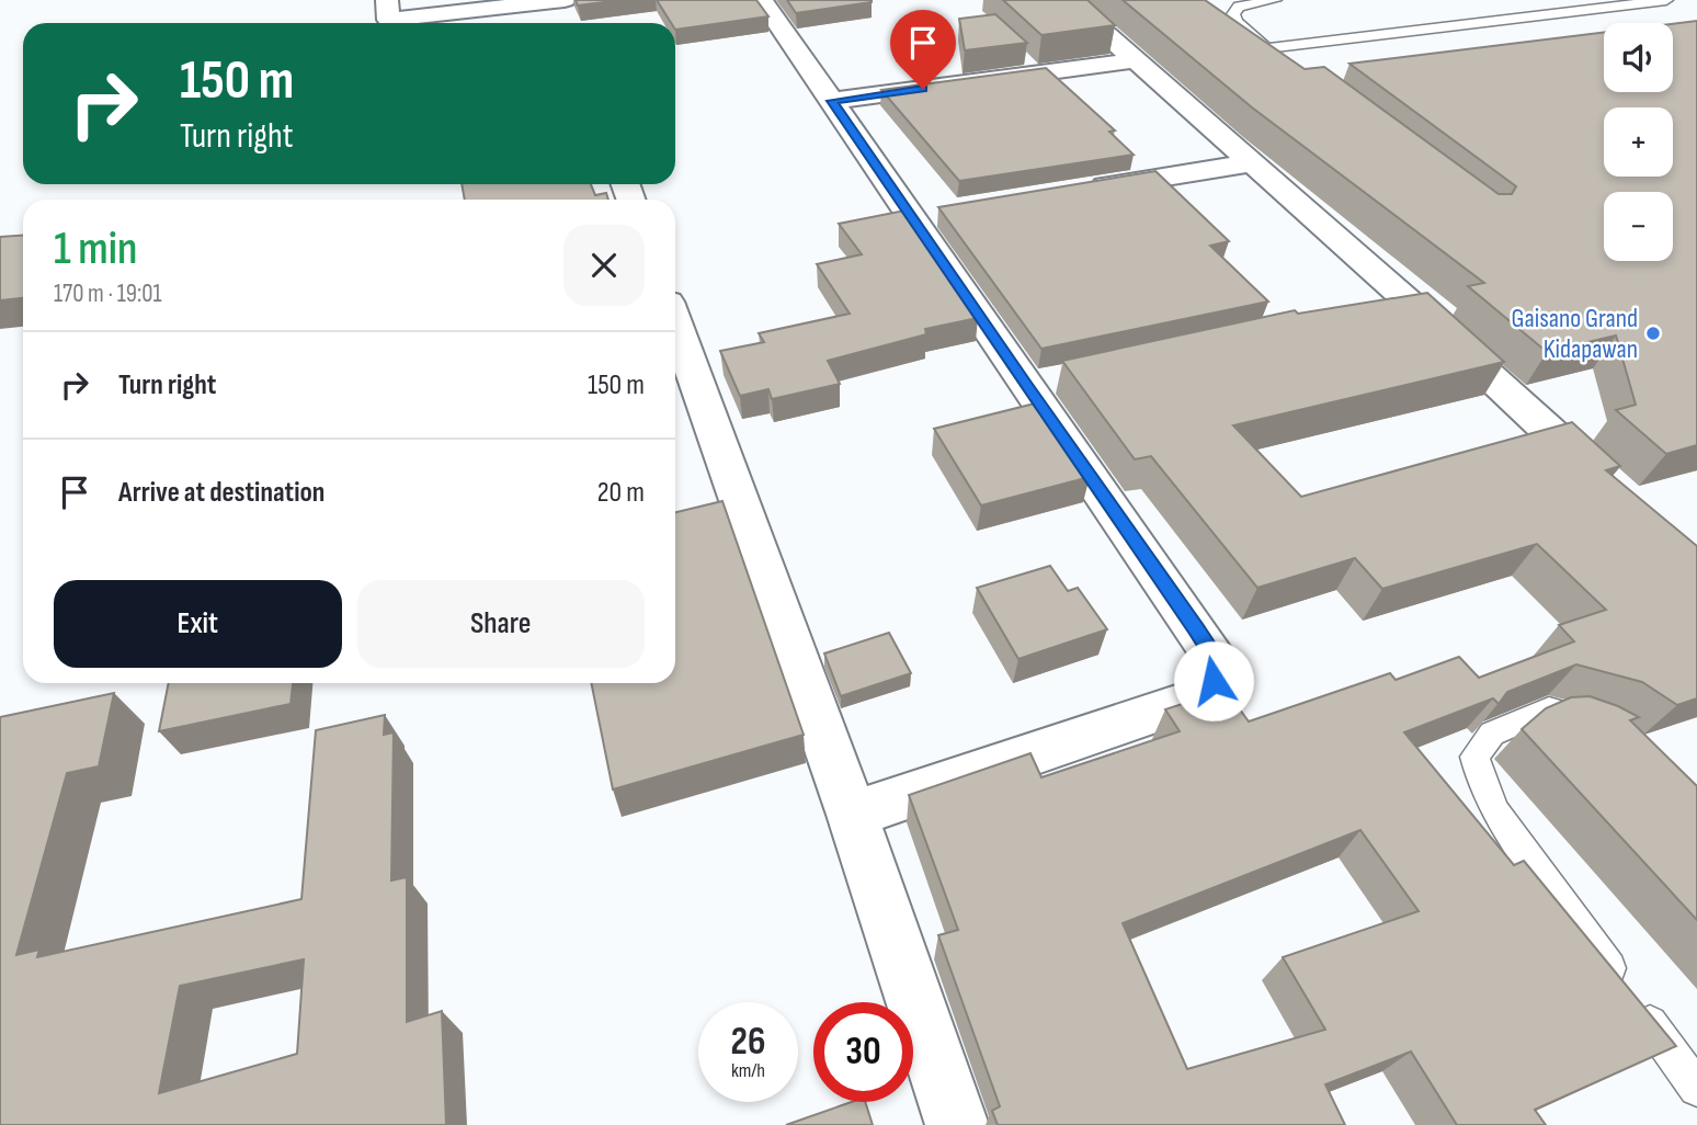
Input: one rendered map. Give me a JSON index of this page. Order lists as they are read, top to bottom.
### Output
{
  "places": ["Gaisano Grand Kidapawan"],
  "page": {
    "map_buttons": ["+", "−"],
    "turn": ["150 m", "Turn right"],
    "heading": ["1 min", "170 m · 19:01"],
    "list": [
      {
        "name": "Turn right",
        "value": "150 m"
      },
      {
        "name": "Arrive at destination",
        "value": "20 m"
      }
    ],
    "buttons": ["Exit", "Share"],
    "speed": "26 km/h",
    "limit": "30"
  }
}
